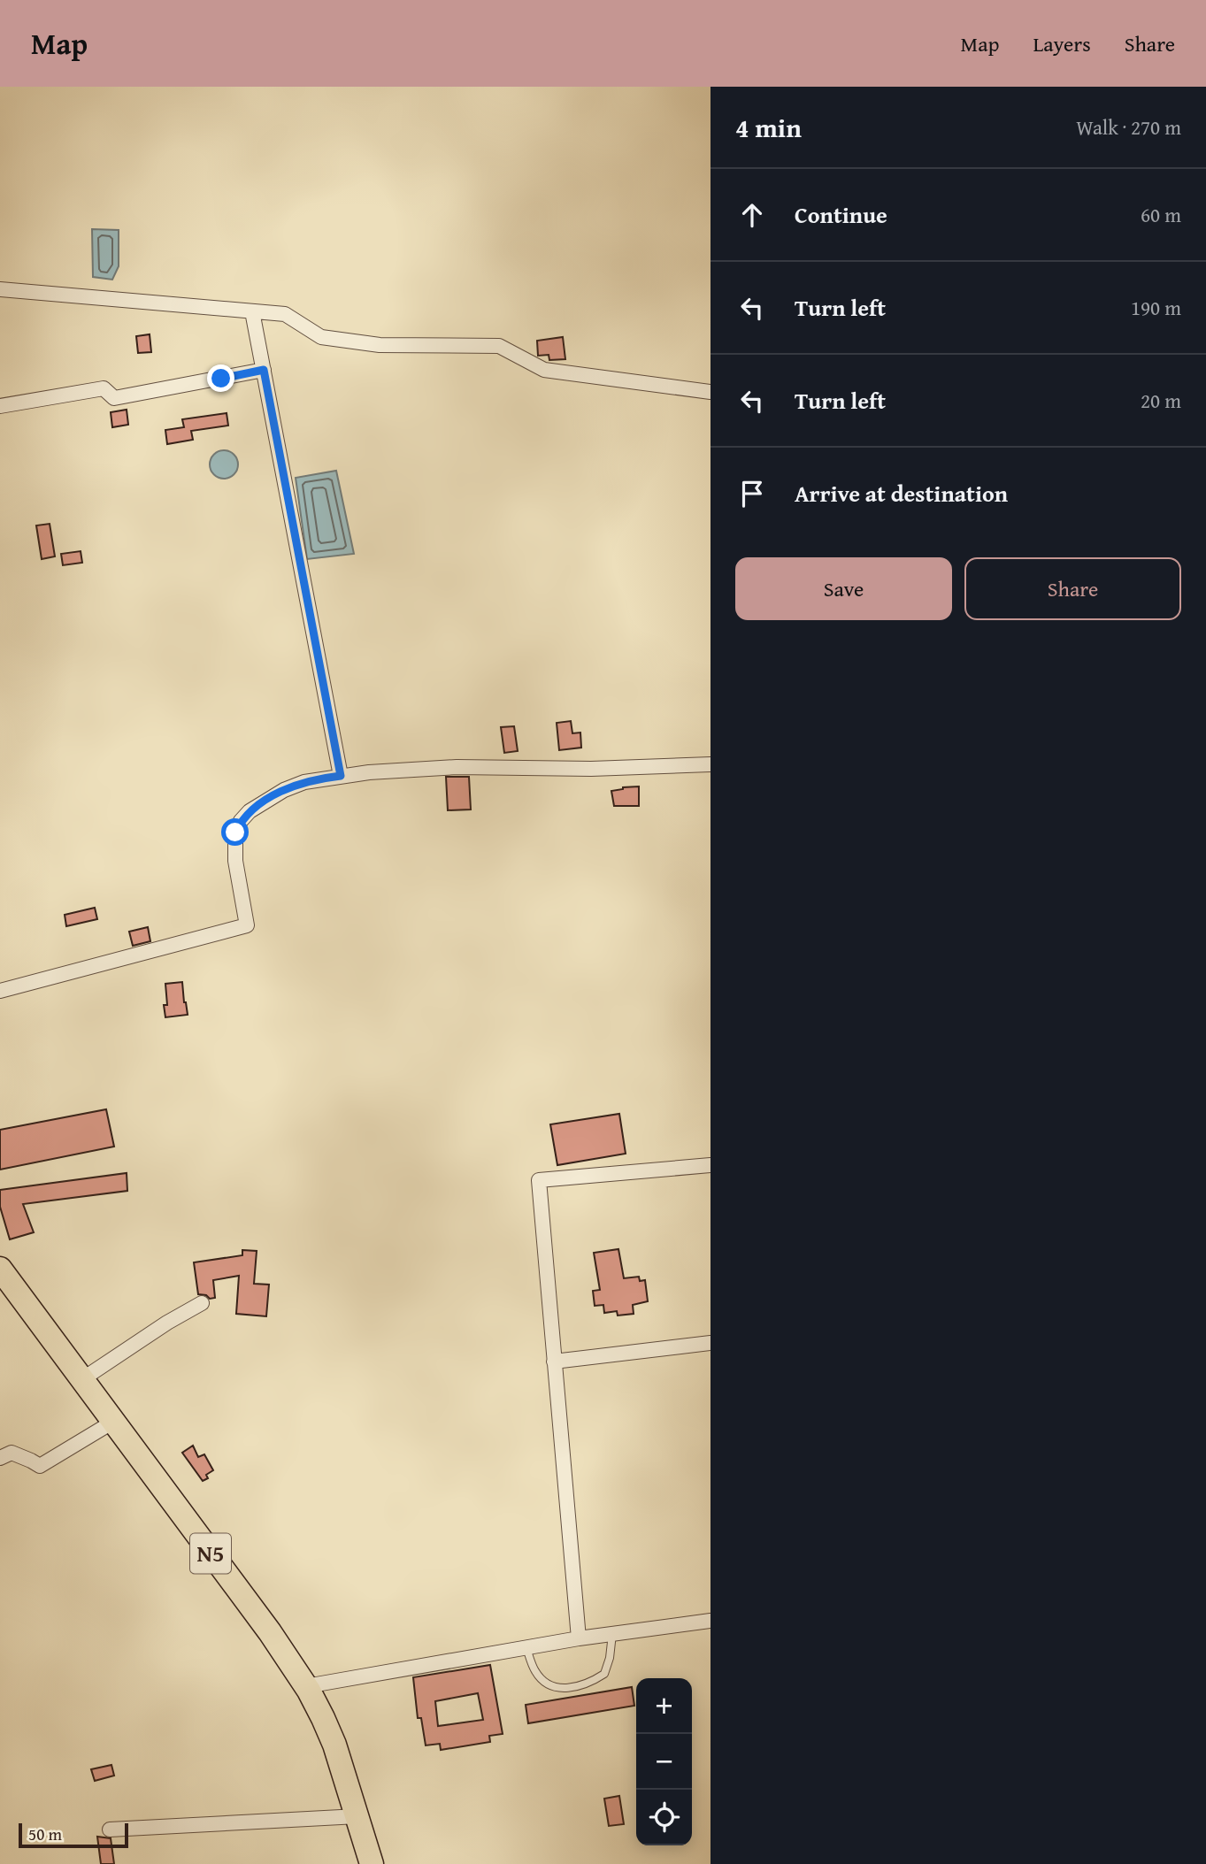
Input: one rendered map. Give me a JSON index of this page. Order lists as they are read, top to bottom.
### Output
{
  "streets": {
    "highway": ["N5"]
  },
  "scale_bar": "50 m",
  "page": {
    "header": "Map",
    "nav": ["Map", "Layers", "Share"],
    "heading": ["4 min", "Walk · 270 m"],
    "list": [
      ["Continue", "60 m"],
      ["Turn left", "190 m"],
      ["Turn left", "20 m"],
      "Arrive at destination"
    ],
    "buttons": ["Save", "Share"],
    "map_buttons": ["+", "−"],
    "scale": "50 m"
  }
}
